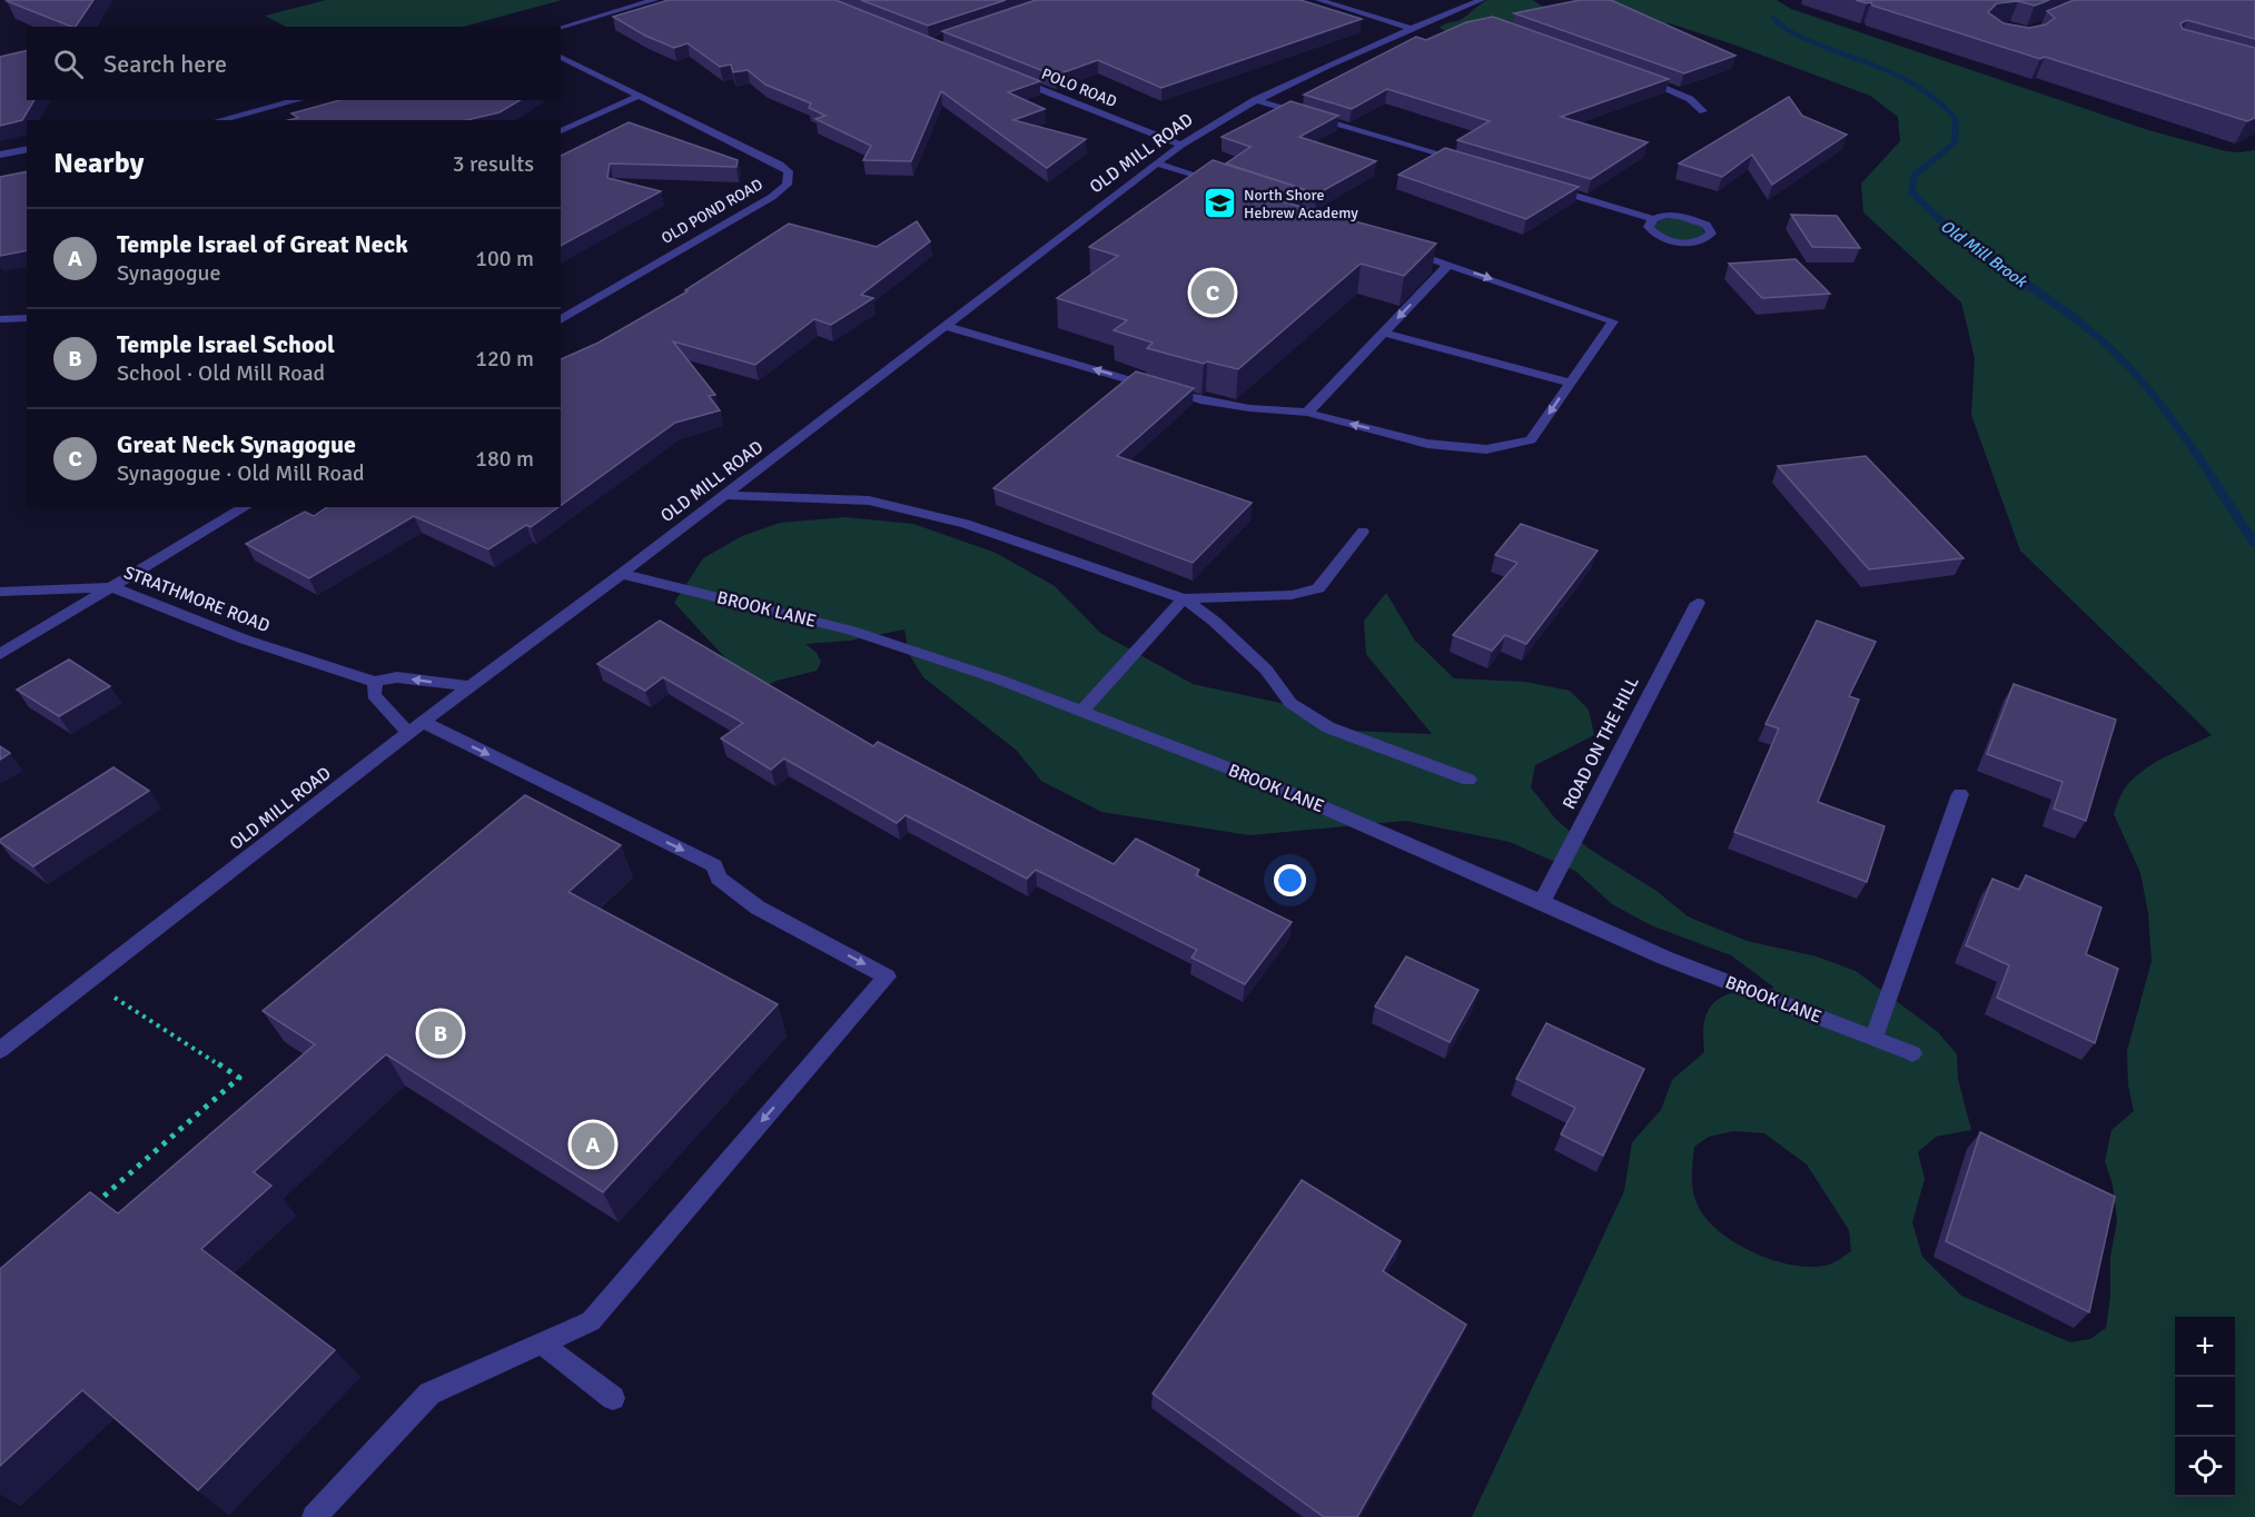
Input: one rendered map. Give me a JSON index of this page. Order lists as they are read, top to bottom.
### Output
{
  "streets": {
    "street": [
      "POLO ROAD",
      "OLD MILL ROAD",
      "OLD POND ROAD",
      "STRATHMORE ROAD",
      "BROOK LANE",
      "ROAD ON THE HILL"
    ]
  },
  "crossings": [
    ["POLO ROAD", "OLD MILL ROAD"],
    ["OLD MILL ROAD", "STRATHMORE ROAD"],
    ["OLD MILL ROAD", "BROOK LANE"],
    ["BROOK LANE", "ROAD ON THE HILL"]
  ],
  "water": ["Old Mill Brook"],
  "places": {
    "school or university": ["North Shore Hebrew Academy"]
  },
  "page": {
    "search": "Search here",
    "heading": ["Nearby", "3 results"],
    "list": [
      {
        "mark": "A",
        "name": "Temple Israel of Great Neck",
        "note": "Synagogue",
        "value": "100 m"
      },
      {
        "mark": "B",
        "name": "Temple Israel School",
        "note": "School · Old Mill Road",
        "value": "120 m"
      },
      {
        "mark": "C",
        "name": "Great Neck Synagogue",
        "note": "Synagogue · Old Mill Road",
        "value": "180 m"
      }
    ],
    "pins": ["C", "B", "A"],
    "map_buttons": ["+", "−"]
  }
}
